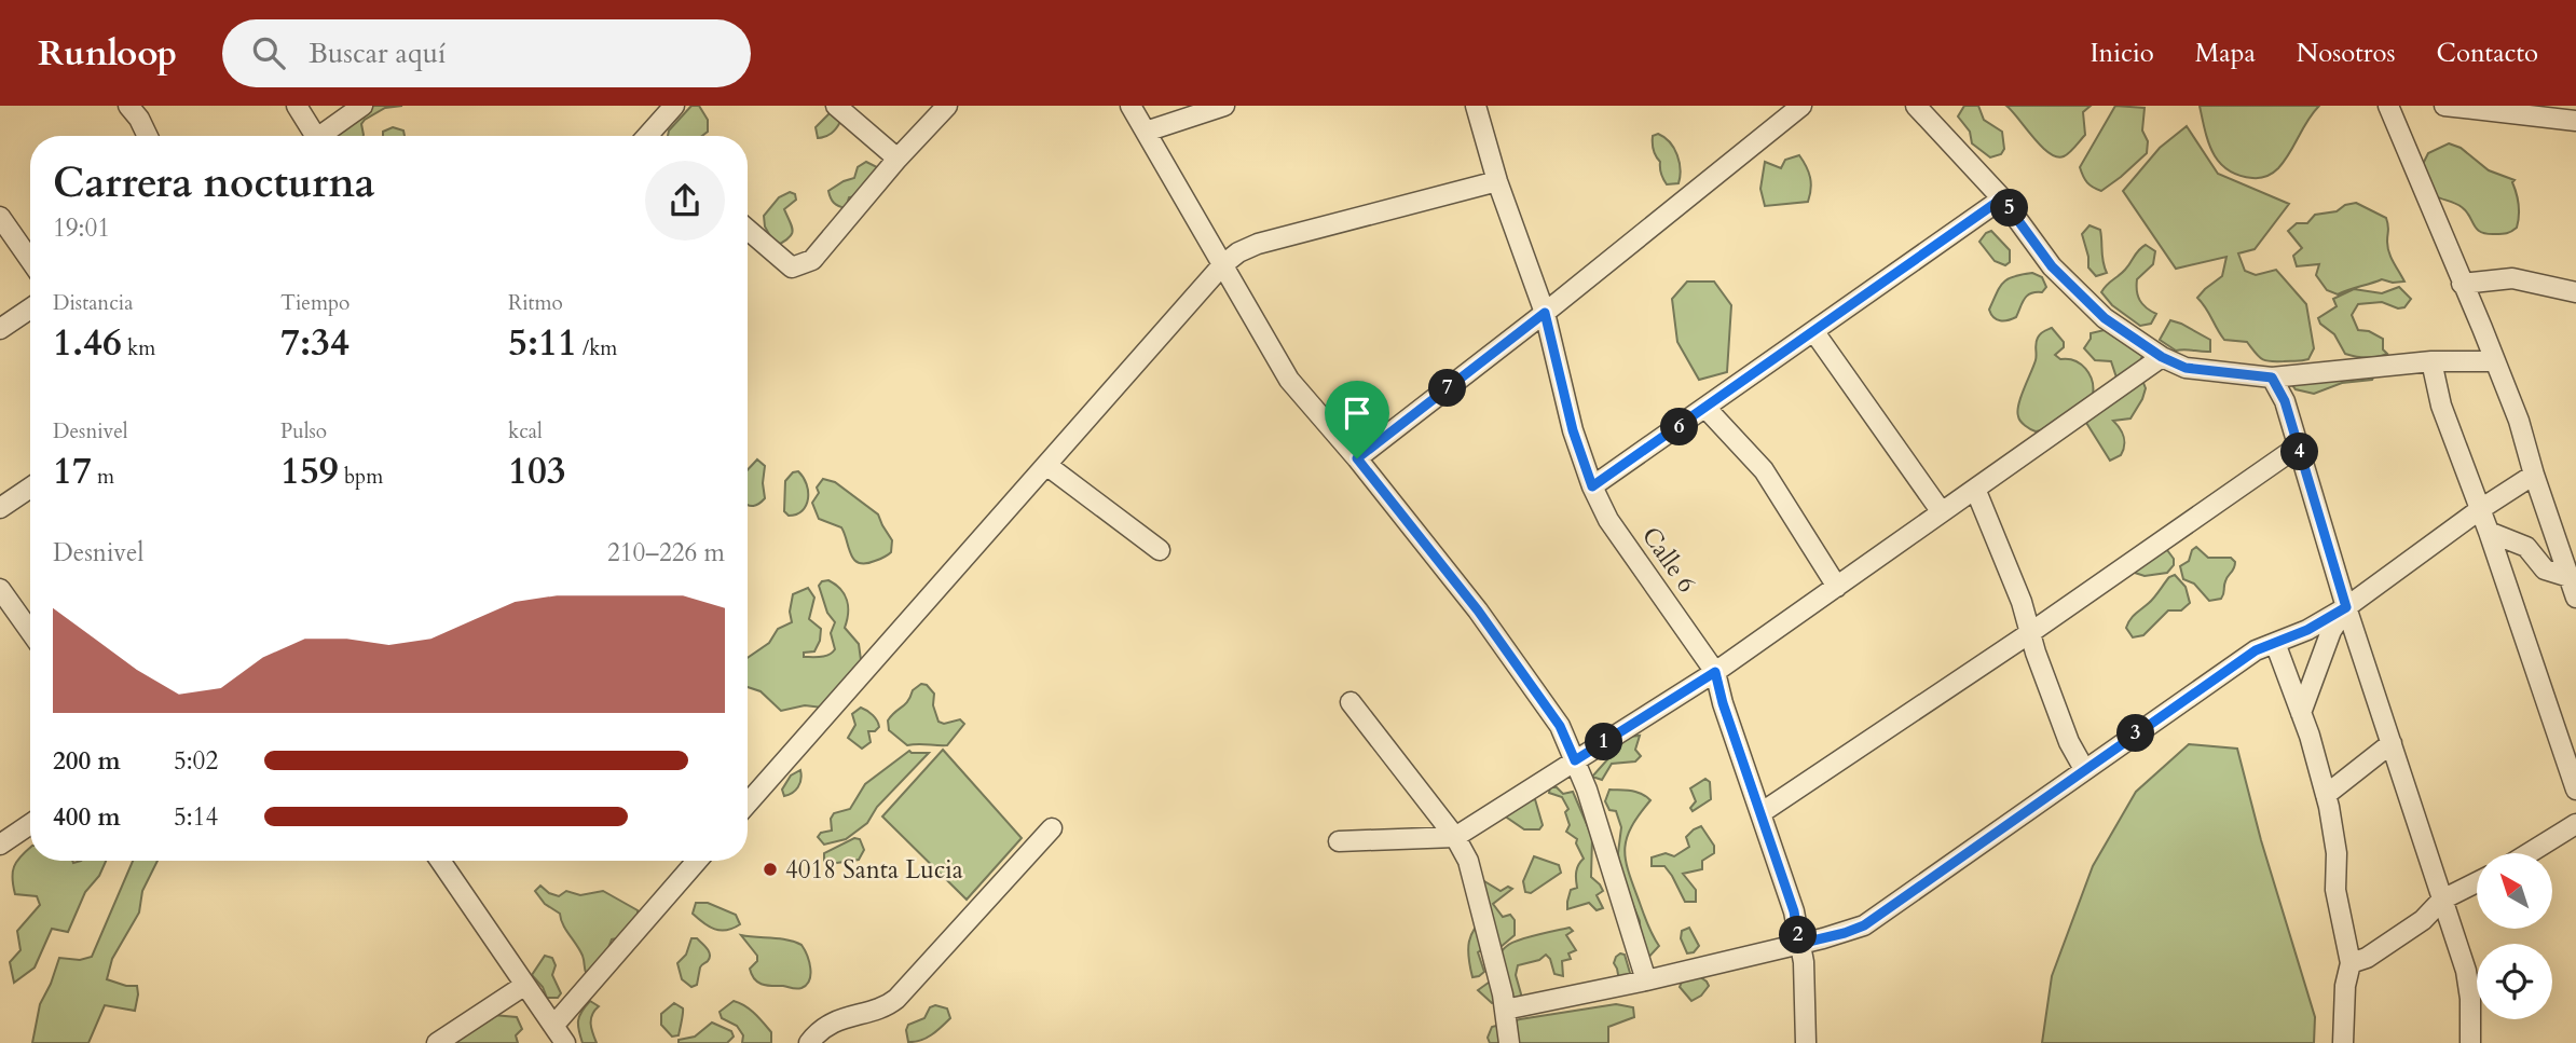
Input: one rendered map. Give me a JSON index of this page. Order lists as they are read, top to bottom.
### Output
{
  "streets": {
    "street": ["Calle 6"]
  },
  "places": ["4018 Santa Lucia"],
  "north": "top left",
  "page": {
    "header": "Runloop",
    "search": "Buscar aquí",
    "nav": [
      "Inicio",
      "Mapa",
      "Nosotros",
      "Contacto"
    ],
    "heading": ["Carrera nocturna", "19:01"],
    "pins": [
      "5",
      "7",
      "6",
      "4",
      "3",
      "1",
      "2"
    ],
    "stats": [
      ["Distancia", "1.46 km"],
      ["Tiempo", "7:34"],
      ["Ritmo", "5:11 /km"],
      ["Desnivel", "17 m"],
      ["Pulso", "159 bpm"],
      ["kcal", "103"]
    ],
    "chart": ["Desnivel", "210–226 m"],
    "list": [
      {
        "name": "200 m",
        "note": "5:02"
      },
      {
        "name": "400 m",
        "note": "5:14"
      }
    ]
  }
}
